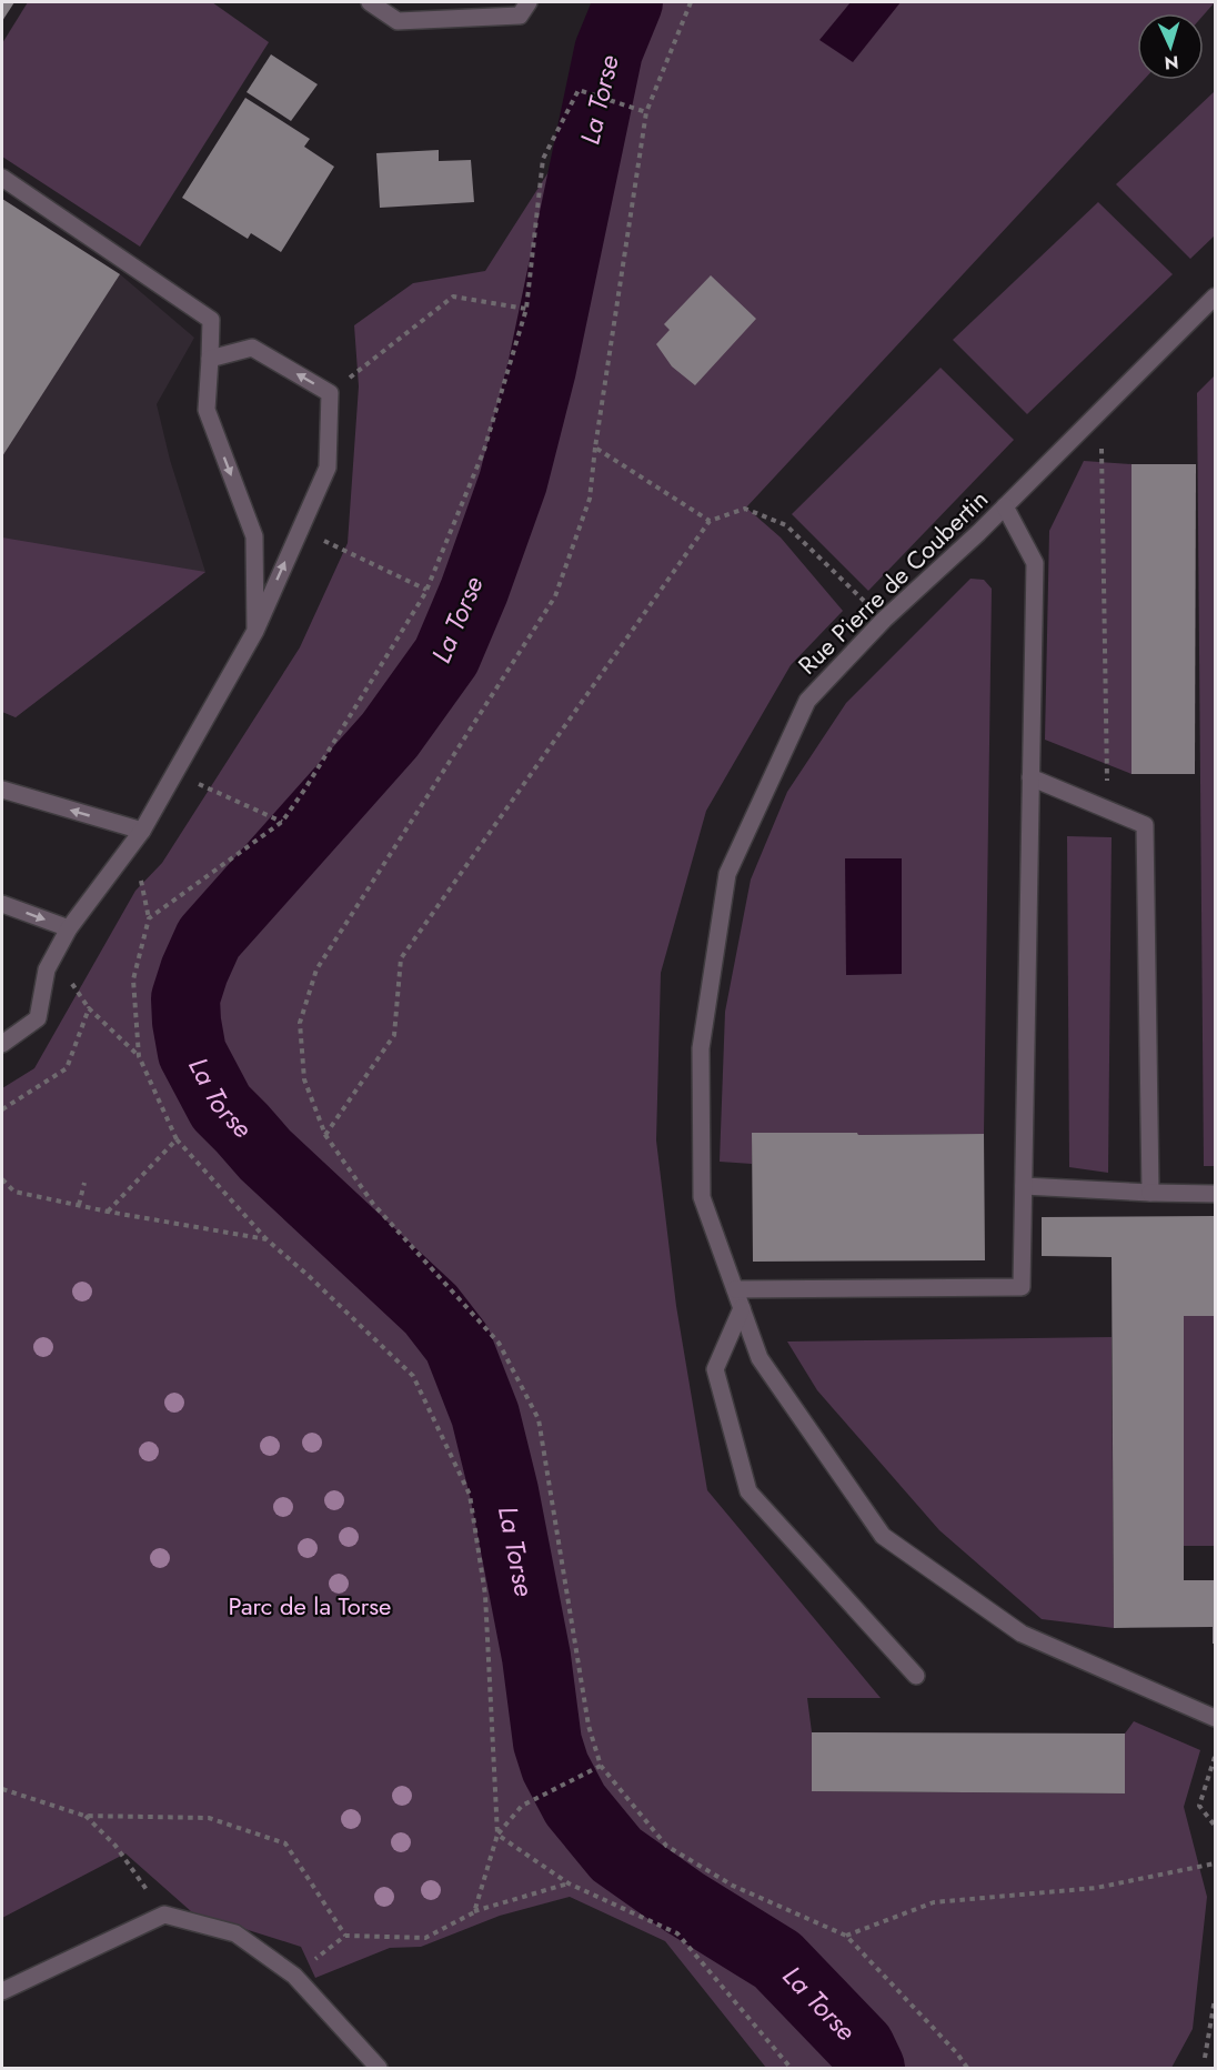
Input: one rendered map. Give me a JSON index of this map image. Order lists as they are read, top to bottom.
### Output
{
  "streets": {
    "street": ["Rue Pierre de Coubertin"]
  },
  "water": ["La Torse"],
  "parks": ["Parc de la Torse"],
  "north": "bottom"
}
